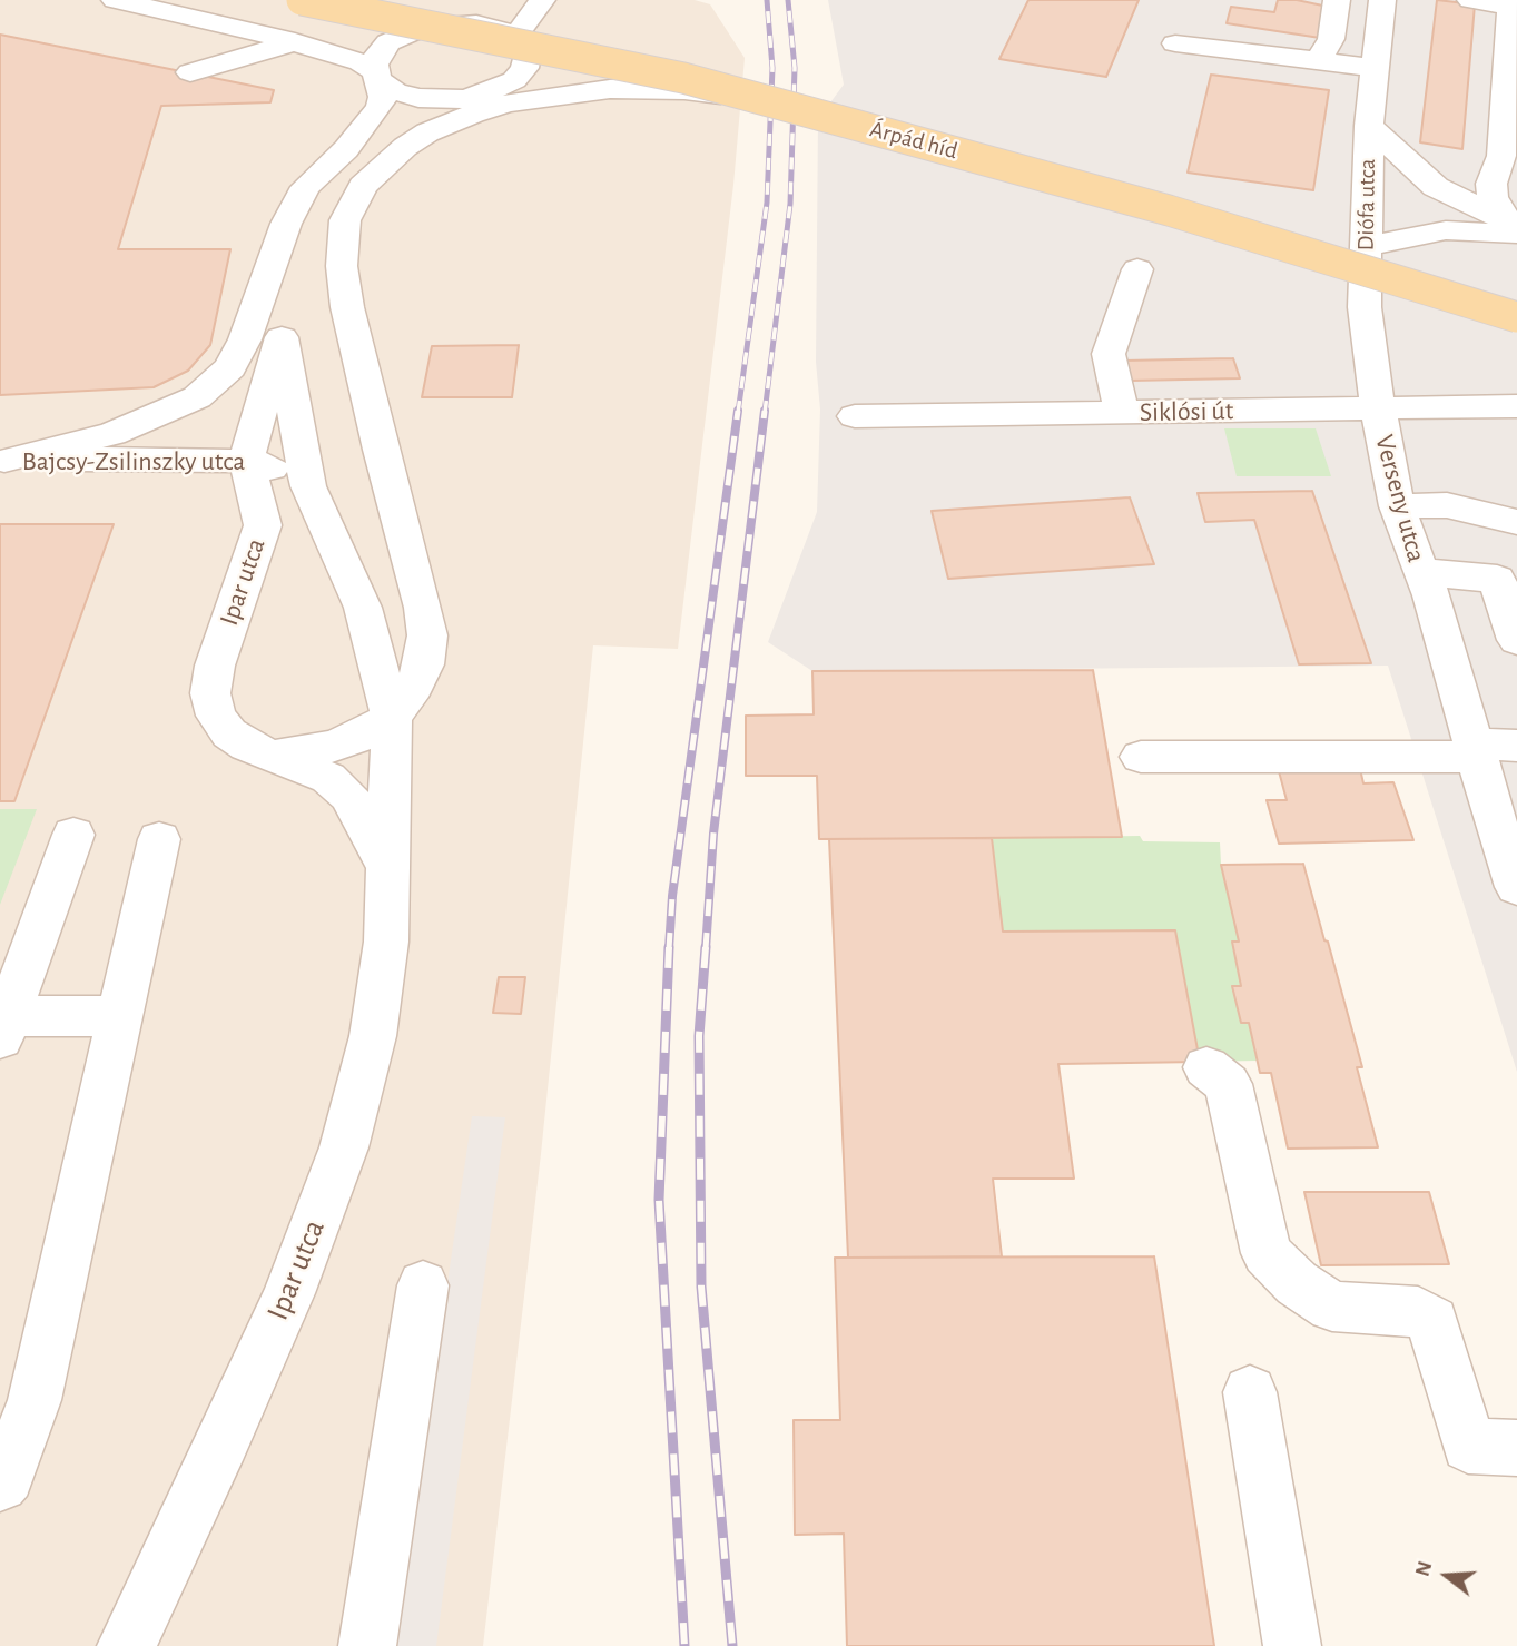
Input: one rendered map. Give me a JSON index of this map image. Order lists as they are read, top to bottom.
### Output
{
  "streets": {
    "main road": ["Árpád híd"],
    "street": [
      "Diófa utca",
      "Siklósi út",
      "Bajcsy-Zsilinszky utca",
      "Verseny utca",
      "Ipar utca"
    ]
  },
  "crossings": [
    ["Diófa utca", "Siklósi út"],
    ["Diófa utca", "Verseny utca"],
    ["Siklósi út", "Verseny utca"],
    ["Bajcsy-Zsilinszky utca", "Ipar utca"]
  ],
  "north": "left"
}
